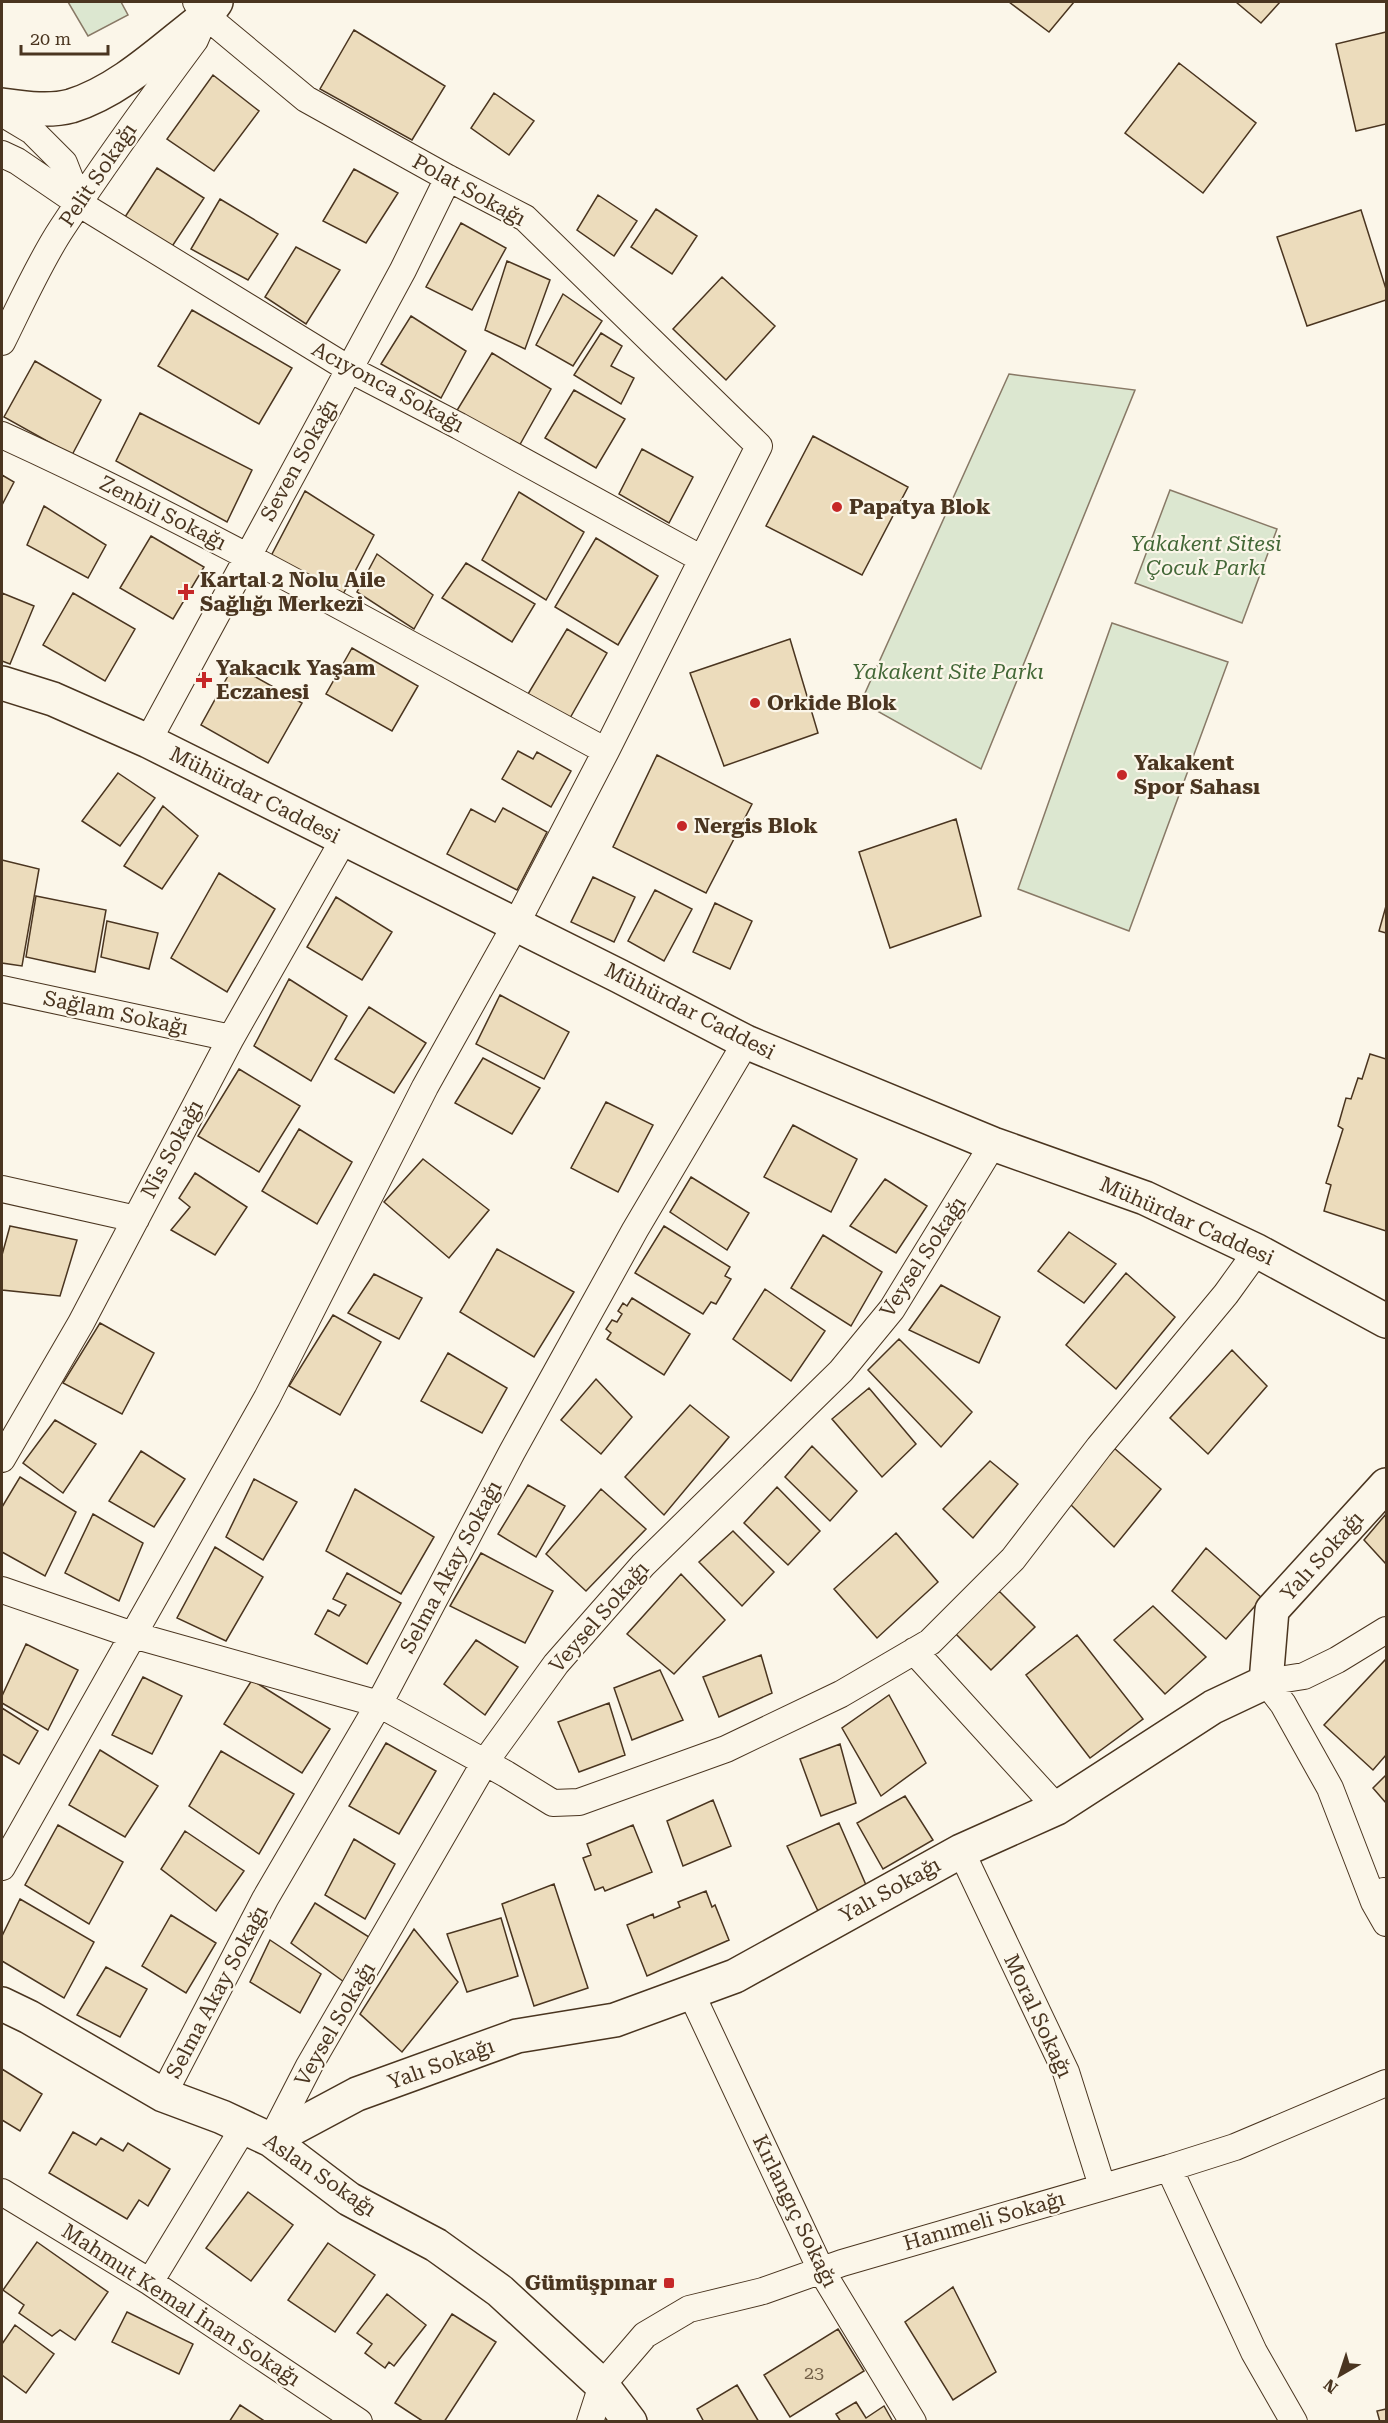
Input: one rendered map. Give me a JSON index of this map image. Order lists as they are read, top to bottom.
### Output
{
  "streets": {
    "street": [
      "Pelit Sokağı",
      "Polat Sokağı",
      "Acıyonca Sokağı",
      "Seven Sokağı",
      "Zenbil Sokağı",
      "Mühürdar Caddesi",
      "Sağlam Sokağı",
      "Nis Sokağı",
      "Veysel Sokağı",
      "Yalı Sokağı",
      "Selma Akay Sokağı",
      "Moral Sokağı",
      "Aslan Sokağı",
      "Kırlangıç Sokağı",
      "Hanımeli Sokağı",
      "Mahmut Kemal İnan Sokağı"
    ]
  },
  "crossings": [
    ["Pelit Sokağı", "Polat Sokağı"],
    ["Pelit Sokağı", "Acıyonca Sokağı"],
    ["Polat Sokağı", "Acıyonca Sokağı"],
    ["Polat Sokağı", "Seven Sokağı"],
    ["Acıyonca Sokağı", "Seven Sokağı"],
    ["Seven Sokağı", "Zenbil Sokağı"],
    ["Seven Sokağı", "Mühürdar Caddesi"],
    ["Mühürdar Caddesi", "Nis Sokağı"],
    ["Mühürdar Caddesi", "Veysel Sokağı"],
    ["Mühürdar Caddesi", "Selma Akay Sokağı"],
    ["Sağlam Sokağı", "Nis Sokağı"],
    ["Veysel Sokağı", "Yalı Sokağı"],
    ["Veysel Sokağı", "Aslan Sokağı"],
    ["Veysel Sokağı", "Mahmut Kemal İnan Sokağı"],
    ["Yalı Sokağı", "Moral Sokağı"],
    ["Yalı Sokağı", "Aslan Sokağı"],
    ["Yalı Sokağı", "Kırlangıç Sokağı"],
    ["Selma Akay Sokağı", "Aslan Sokağı"],
    ["Moral Sokağı", "Hanımeli Sokağı"],
    ["Aslan Sokağı", "Hanımeli Sokağı"],
    ["Kırlangıç Sokağı", "Hanımeli Sokağı"]
  ],
  "parks": ["Yakakent Sitesi Çocuk Parkı", "Yakakent Site Parkı"],
  "places": {
    "other": [
      "Papatya Blok",
      "Orkide Blok",
      "Yakakent Spor Sahası",
      "Nergis Blok"
    ],
    "health": ["Kartal 2 Nolu Aile Sağlığı Merkezi", "Yakacık Yaşam Eczanesi"],
    "transit": ["Gümüşpınar"]
  },
  "house_numbers": ["23"],
  "scale_bar": "20 m",
  "north": "bottom left"
}
